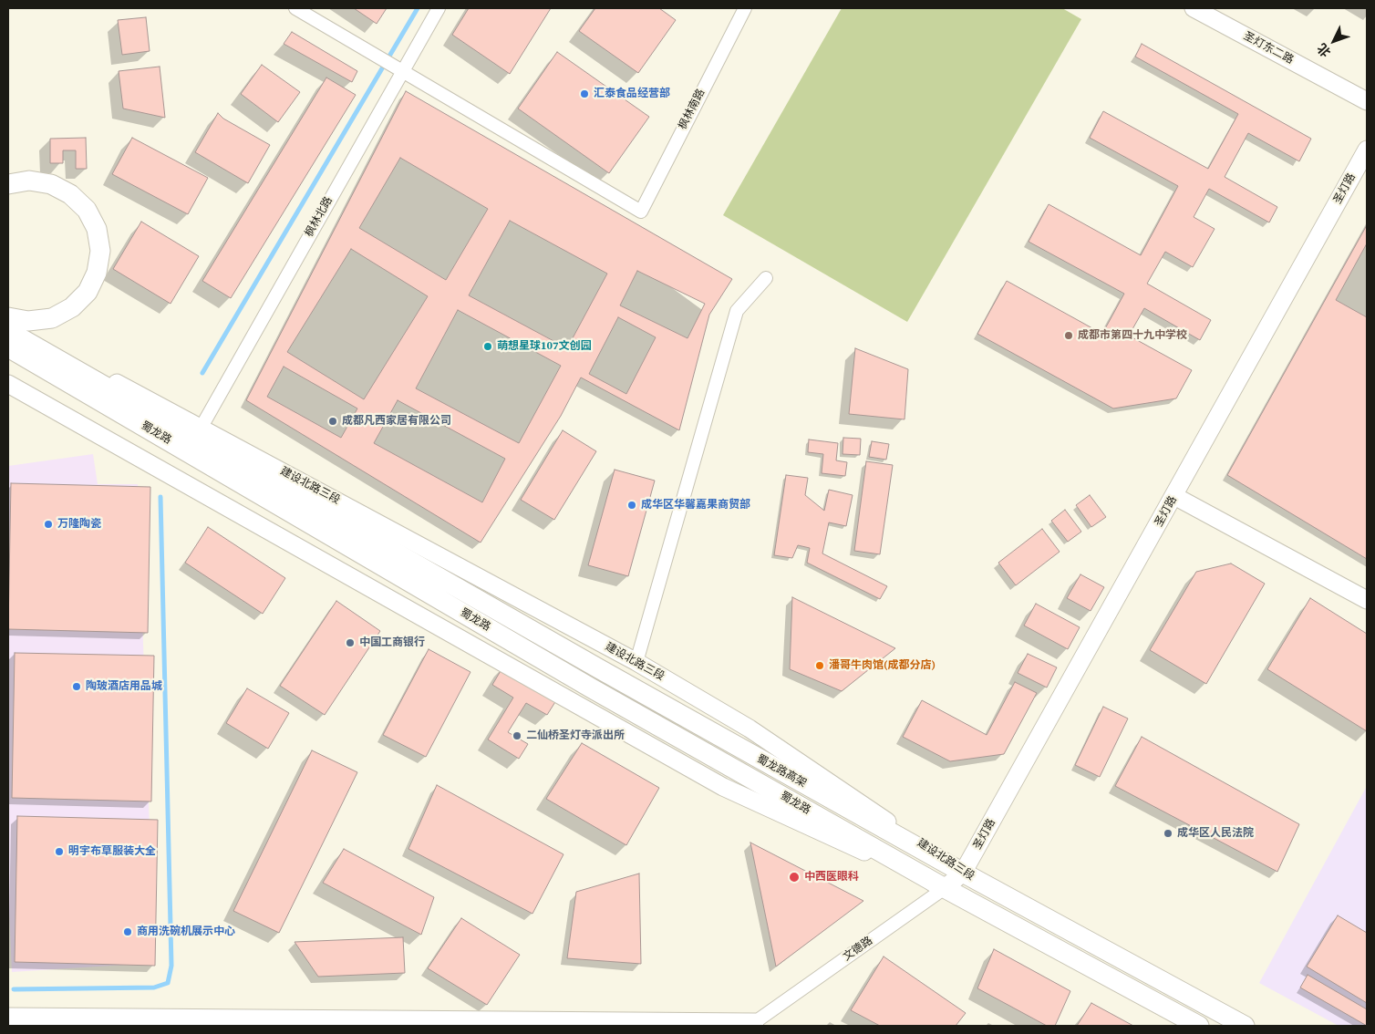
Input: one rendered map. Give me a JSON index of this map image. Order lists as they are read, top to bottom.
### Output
{
  "streets": {
    "main road": [
      "圣灯东二路",
      "圣灯路",
      "蜀龙路",
      "建设北路三段",
      "蜀龙路高架",
      "文德路"
    ],
    "street": ["枫林南路", "枫林北路"]
  },
  "crossings": [
    ["枫林南路", "枫林北路"],
    ["圣灯路", "建设北路三段"],
    ["圣灯路", "蜀龙路高架"],
    ["圣灯路", "文德路"],
    ["枫林北路", "建设北路三段"],
    ["蜀龙路", "建设北路三段"],
    ["蜀龙路", "蜀龙路高架"],
    ["蜀龙路", "文德路"],
    ["建设北路三段", "蜀龙路高架"],
    ["建设北路三段", "文德路"],
    ["蜀龙路高架", "文德路"]
  ],
  "places": [
    "汇泰食品经营部",
    "成都市第四十九中学校",
    "萌想星球107文创园",
    "成都凡西家居有限公司",
    "成华区华馨嘉果商贸部",
    "万隆陶瓷",
    "中国工商银行",
    "潘哥牛肉馆(成都分店)",
    "陶玻酒店用品城",
    "二仙桥圣灯寺派出所",
    "成华区人民法院",
    "明宇布草服装大全",
    "中西医眼科",
    "商用洗碗机展示中心"
  ],
  "north": "bottom left"
}
